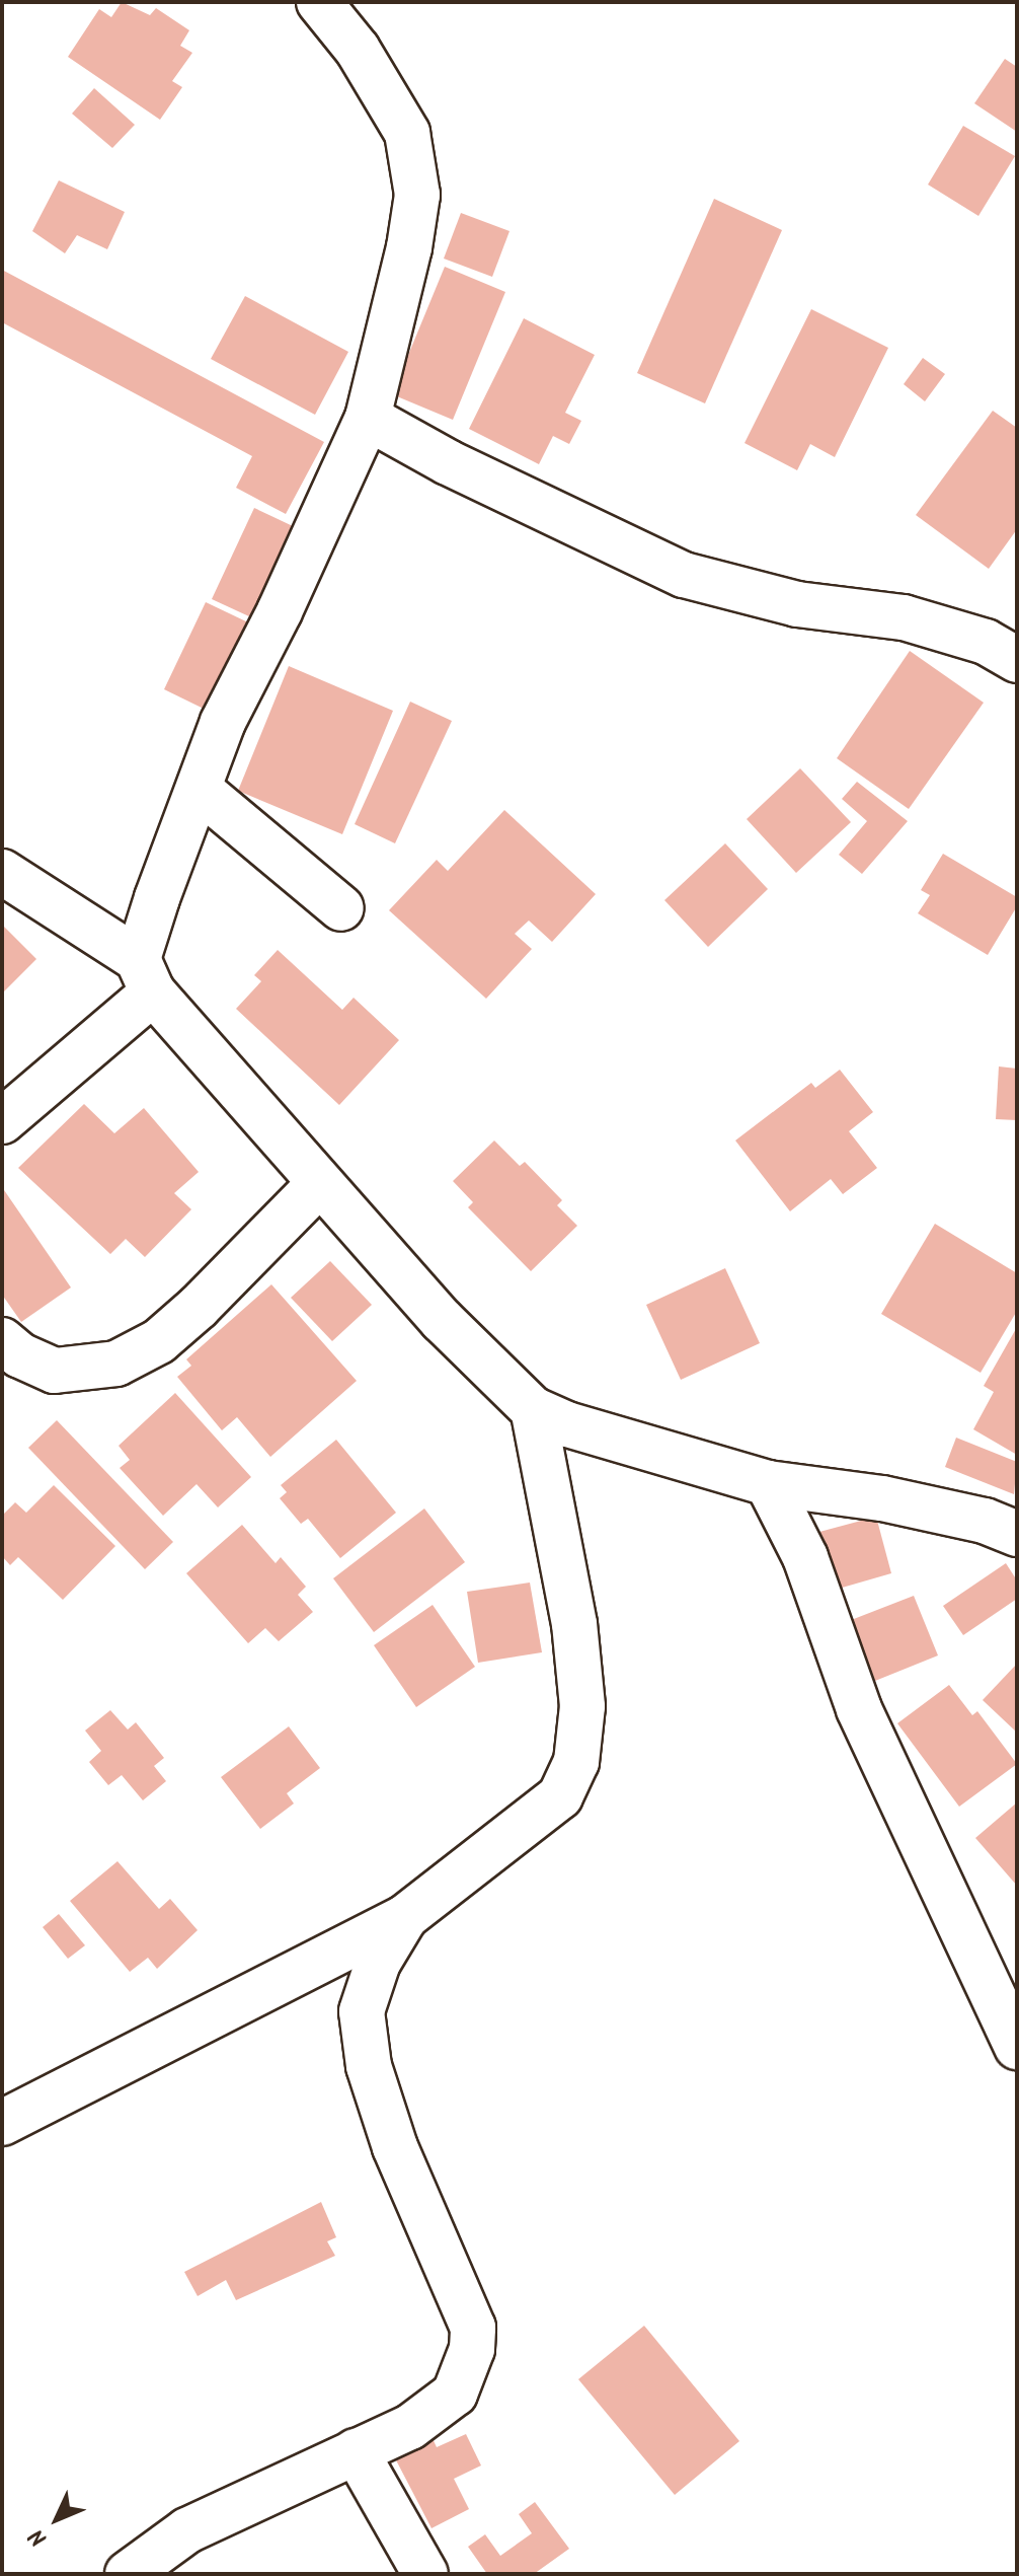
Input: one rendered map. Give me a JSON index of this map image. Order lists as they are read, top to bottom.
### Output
{
  "north": "bottom left"
}
